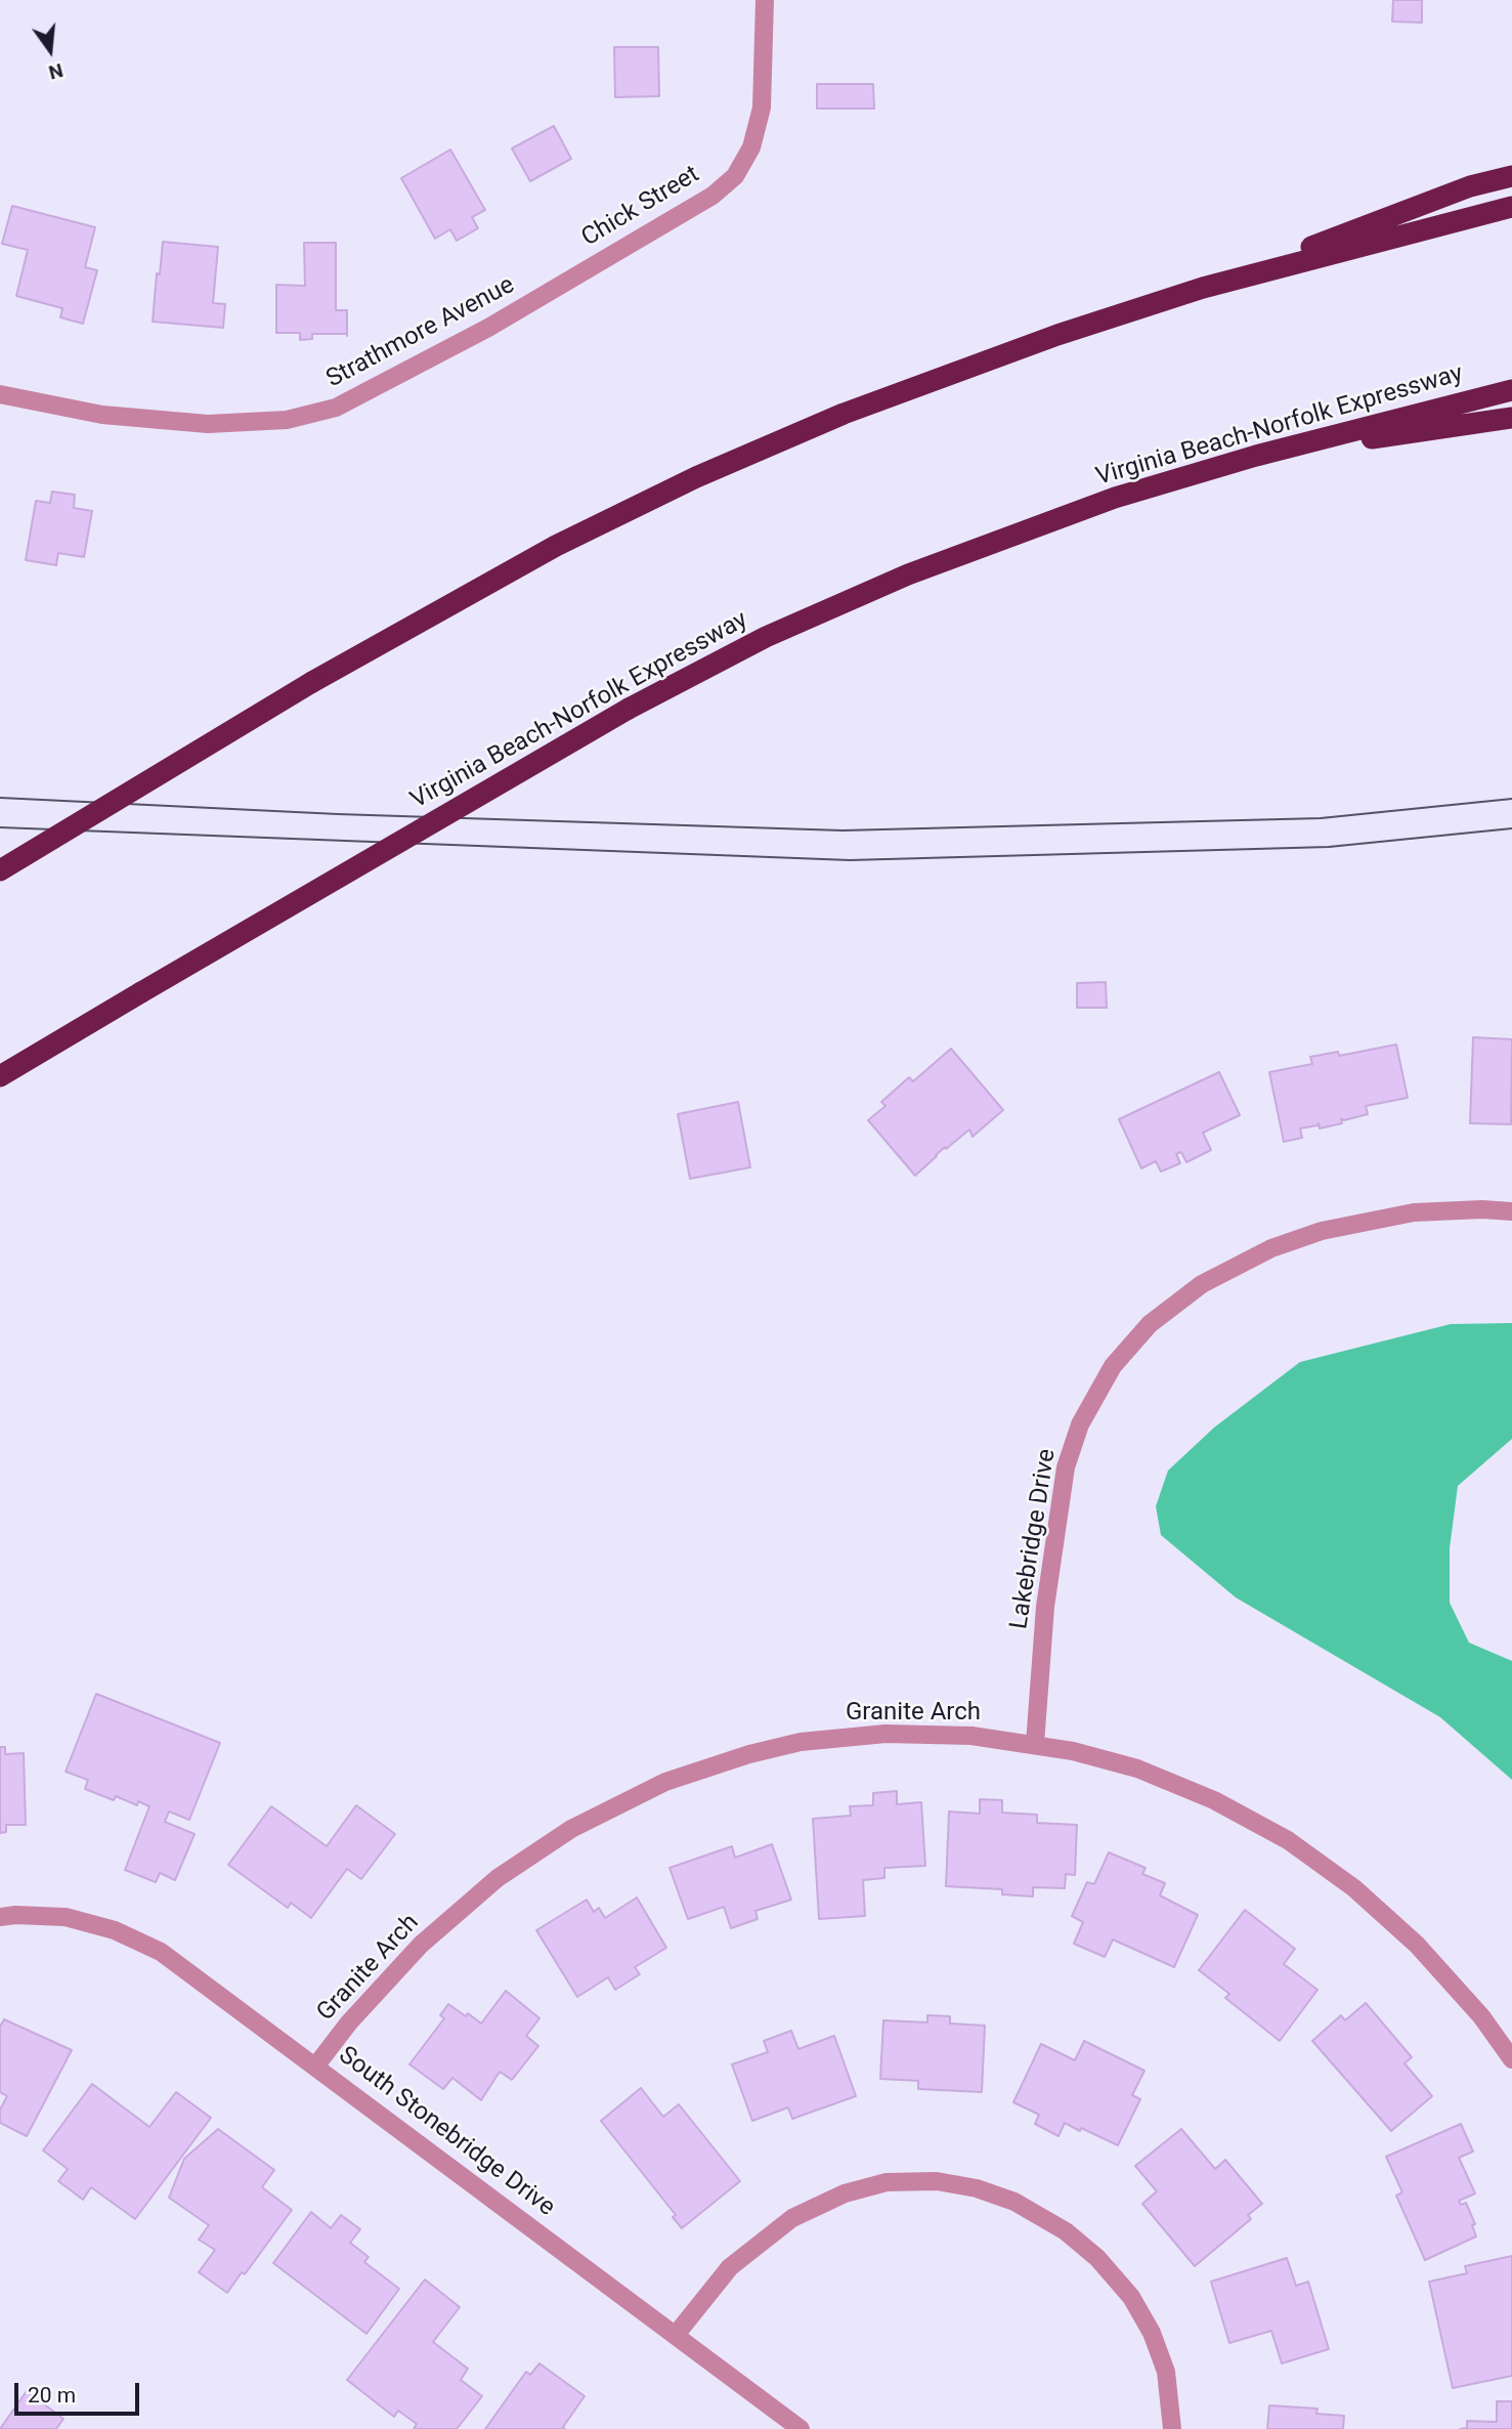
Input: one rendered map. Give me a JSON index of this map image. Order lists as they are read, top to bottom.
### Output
{
  "streets": {
    "highway": ["Virginia Beach-Norfolk Expressway"],
    "street": [
      "Chick Street",
      "Strathmore Avenue",
      "Lakebridge Drive",
      "Granite Arch",
      "South Stonebridge Drive"
    ]
  },
  "crossings": [
    ["Chick Street", "Strathmore Avenue"],
    ["Lakebridge Drive", "Granite Arch"],
    ["Granite Arch", "South Stonebridge Drive"]
  ],
  "scale_bar": "20 m",
  "north": "bottom"
}
